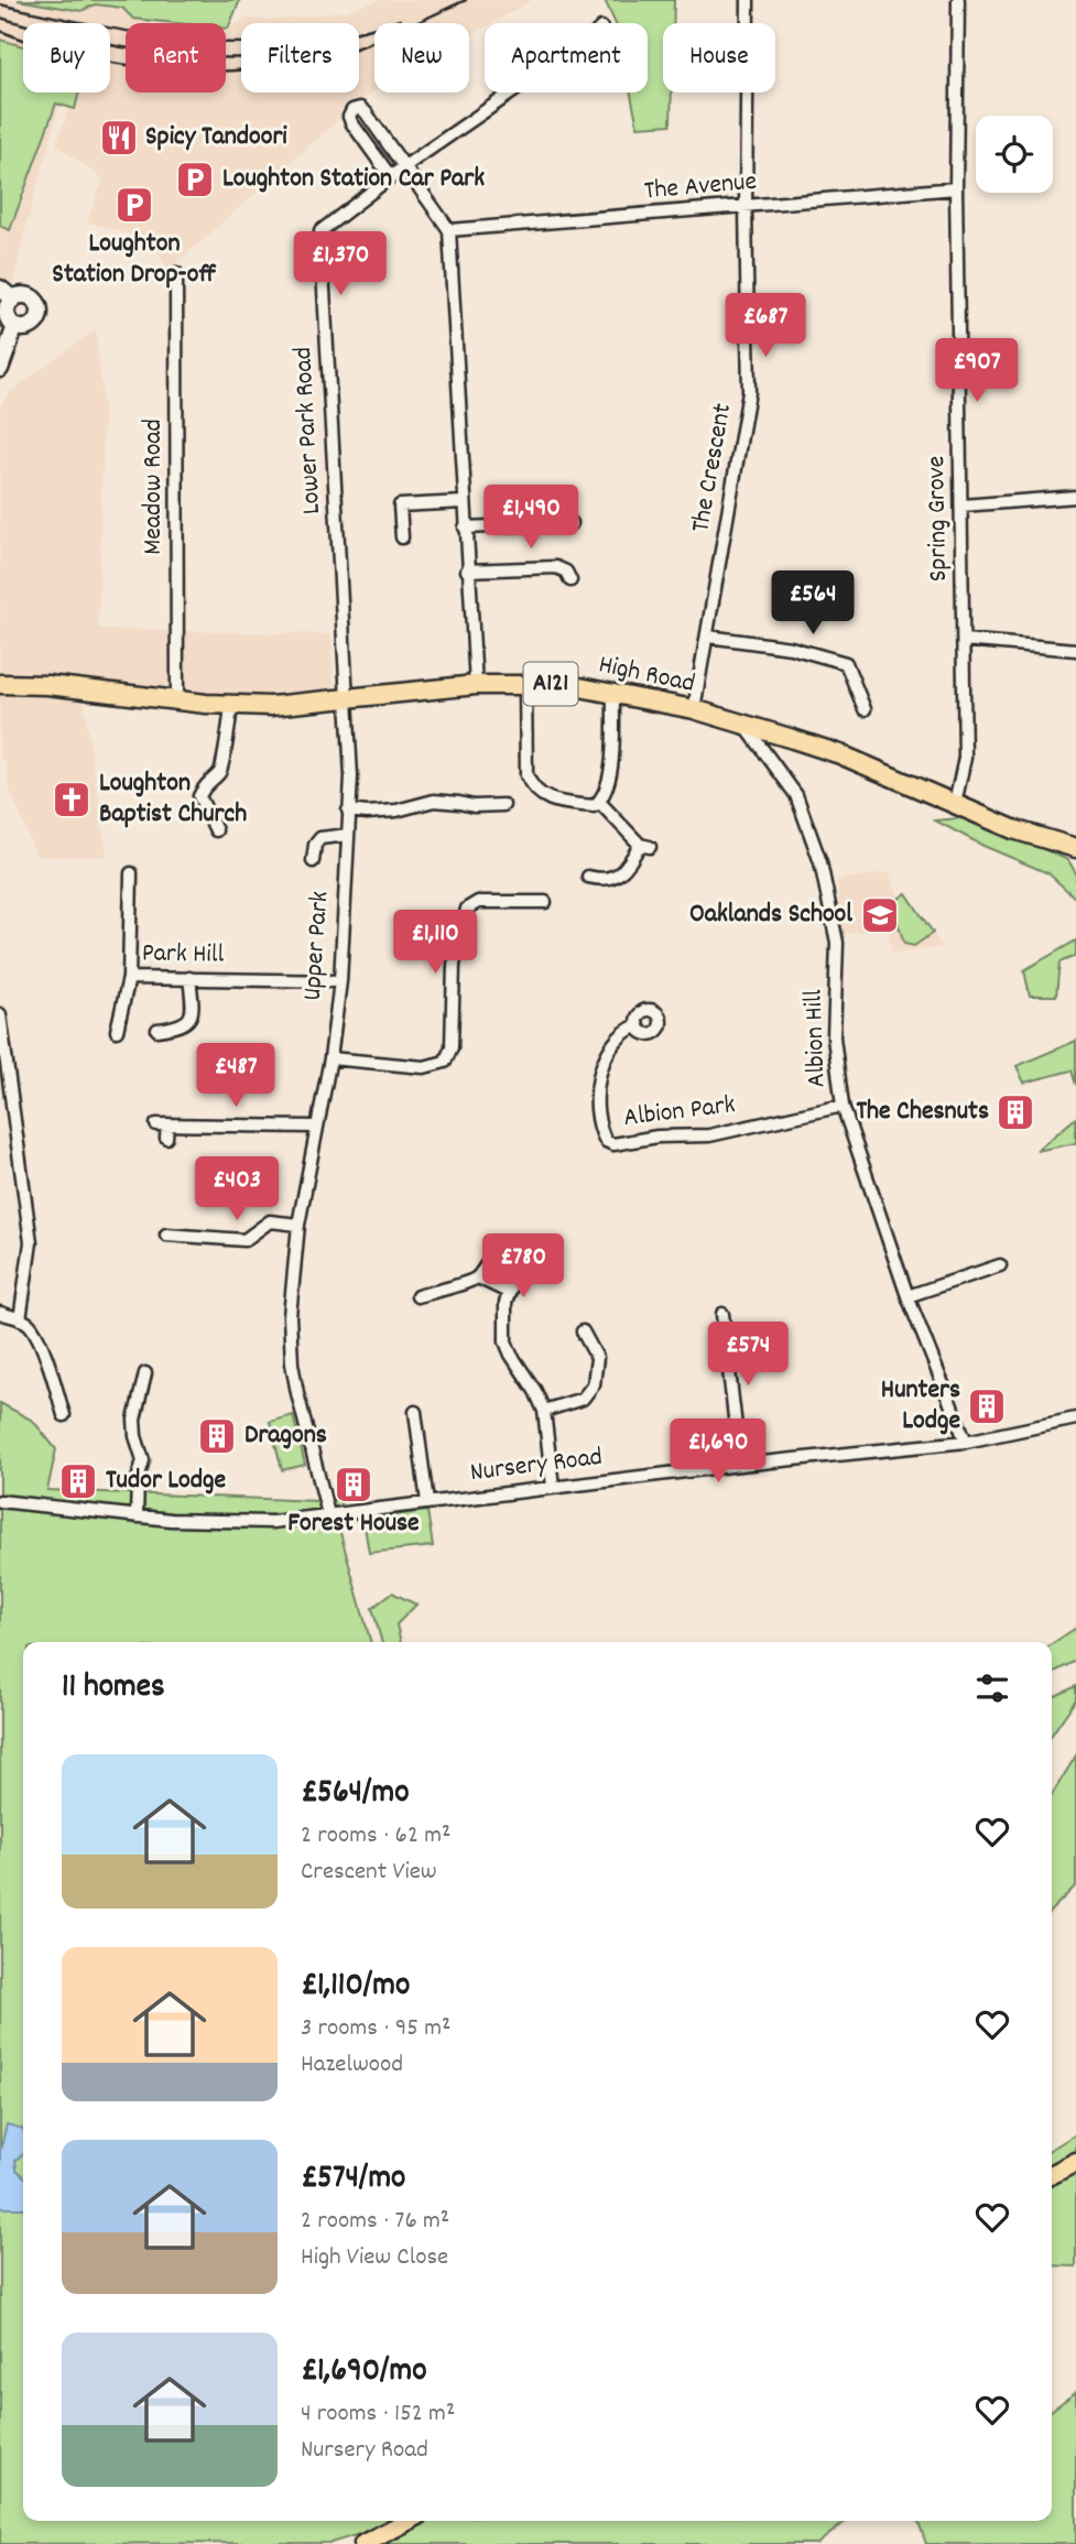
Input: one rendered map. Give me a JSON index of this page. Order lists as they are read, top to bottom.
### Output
{
  "streets": {
    "main road": ["High Road", "A121"],
    "street": [
      "The Avenue",
      "Lower Park Road",
      "The Crescent",
      "Meadow Road",
      "Spring Grove",
      "Upper Park",
      "Park Hill",
      "Albion Hill",
      "Albion Park",
      "Nursery Road"
    ]
  },
  "crossings": [
    ["The Avenue", "The Crescent"],
    ["The Avenue", "Spring Grove"],
    ["Lower Park Road", "High Road"],
    ["Lower Park Road", "Upper Park"],
    ["The Crescent", "High Road"],
    ["Meadow Road", "High Road"],
    ["Spring Grove", "High Road"],
    ["High Road", "Upper Park"],
    ["High Road", "Albion Hill"],
    ["Upper Park", "Park Hill"],
    ["Upper Park", "Nursery Road"],
    ["Albion Hill", "Albion Park"],
    ["Albion Hill", "Nursery Road"]
  ],
  "places": {
    "restaurant": ["Spicy Tandoori"],
    "parking": ["Loughton Station Car Park", "Loughton Station Drop-off"],
    "church": ["Loughton Baptist Church"],
    "school or university": ["Oaklands School"],
    "building": [
      "The Chesnuts",
      "Hunters Lodge",
      "Dragons",
      "Tudor Lodge",
      "Forest House"
    ]
  },
  "page": {
    "chip": [
      "Buy",
      "Rent",
      "Filters",
      "New",
      "Apartment",
      "House"
    ],
    "price": [
      "£1,370",
      "£687",
      "£907",
      "£1,490",
      "£564",
      "£1,110",
      "£487",
      "£403",
      "£780",
      "£574",
      "£1,690"
    ],
    "heading": "11 homes",
    "list": [
      {
        "name": "£564/mo",
        "note": "2 rooms · 62 m² · Crescent View"
      },
      {
        "name": "£1,110/mo",
        "note": "3 rooms · 95 m² · Hazelwood"
      },
      {
        "name": "£574/mo",
        "note": "2 rooms · 76 m² · High View Close"
      },
      {
        "name": "£1,690/mo",
        "note": "4 rooms · 152 m² · Nursery Road"
      }
    ]
  }
}
